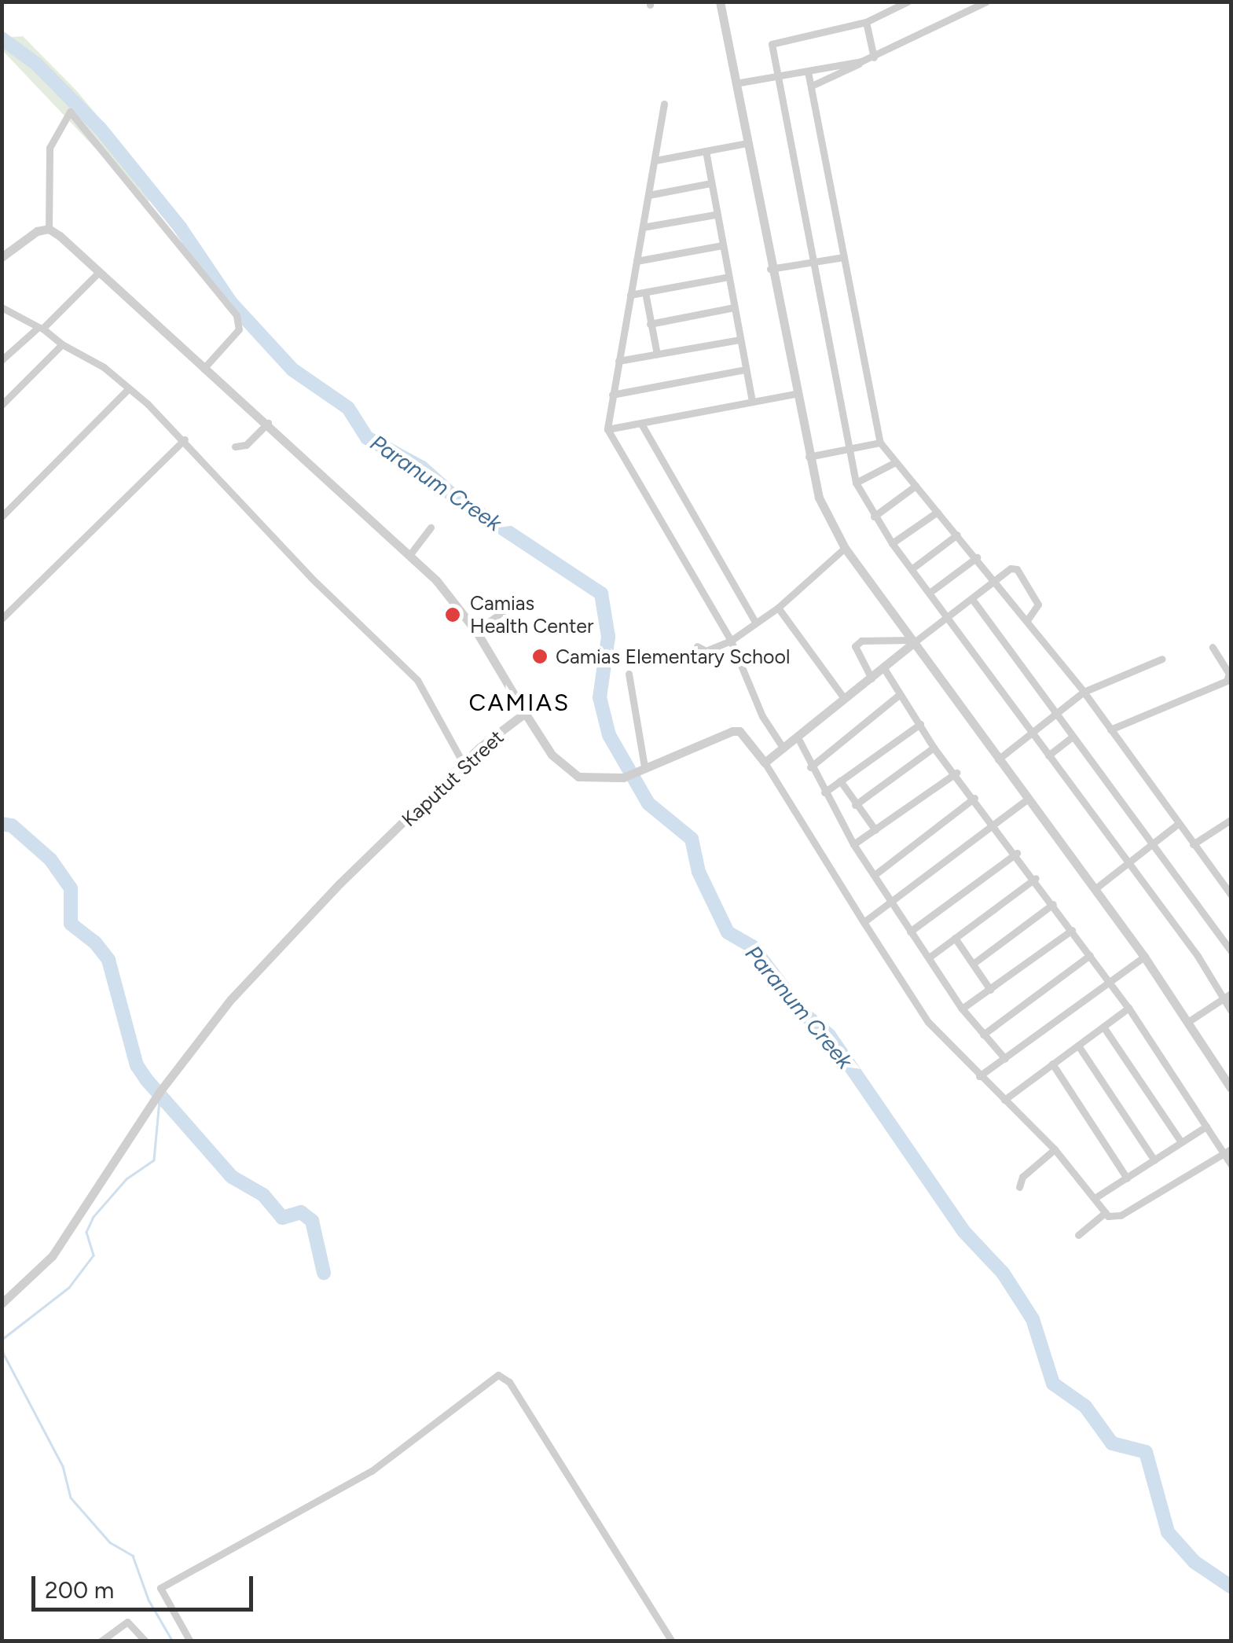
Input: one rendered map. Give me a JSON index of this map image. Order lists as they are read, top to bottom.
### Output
{
  "streets": {
    "street": ["Kaputut Street"]
  },
  "districts": ["CAMIAS"],
  "water": ["Paranum Creek"],
  "places": ["Camias Health Center", "Camias Elementary School"],
  "scale_bar": "200 m"
}
